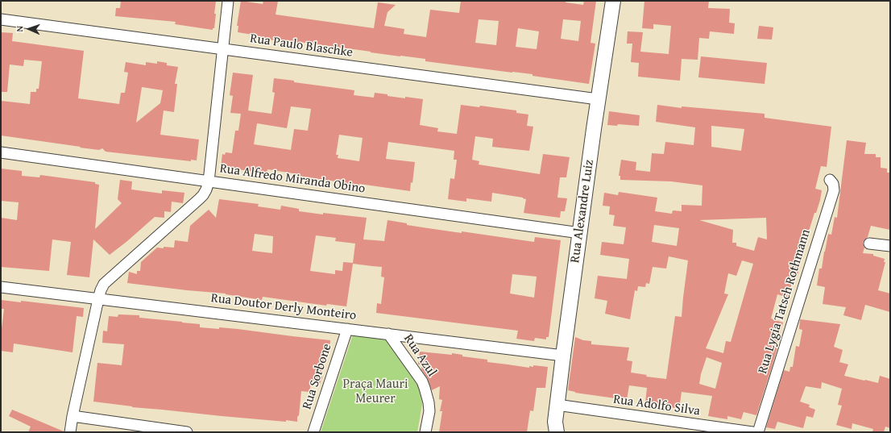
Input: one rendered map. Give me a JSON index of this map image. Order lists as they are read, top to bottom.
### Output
{
  "streets": {
    "street": [
      "Rua Paulo Blaschke",
      "Rua Alfredo Miranda Obino",
      "Rua Alexandre Luiz",
      "Rua Lygia Tatsch Rothmann",
      "Rua Doutor Derly Monteiro",
      "Rua Azul",
      "Rua Sorbone",
      "Rua Adolfo Silva"
    ]
  },
  "crossings": [
    ["Rua Paulo Blaschke", "Rua Alexandre Luiz"],
    ["Rua Alfredo Miranda Obino", "Rua Alexandre Luiz"],
    ["Rua Alexandre Luiz", "Rua Doutor Derly Monteiro"],
    ["Rua Alexandre Luiz", "Rua Adolfo Silva"],
    ["Rua Doutor Derly Monteiro", "Rua Azul"],
    ["Rua Doutor Derly Monteiro", "Rua Sorbone"]
  ],
  "parks": ["Praça Mauri Meurer"],
  "north": "left"
}
